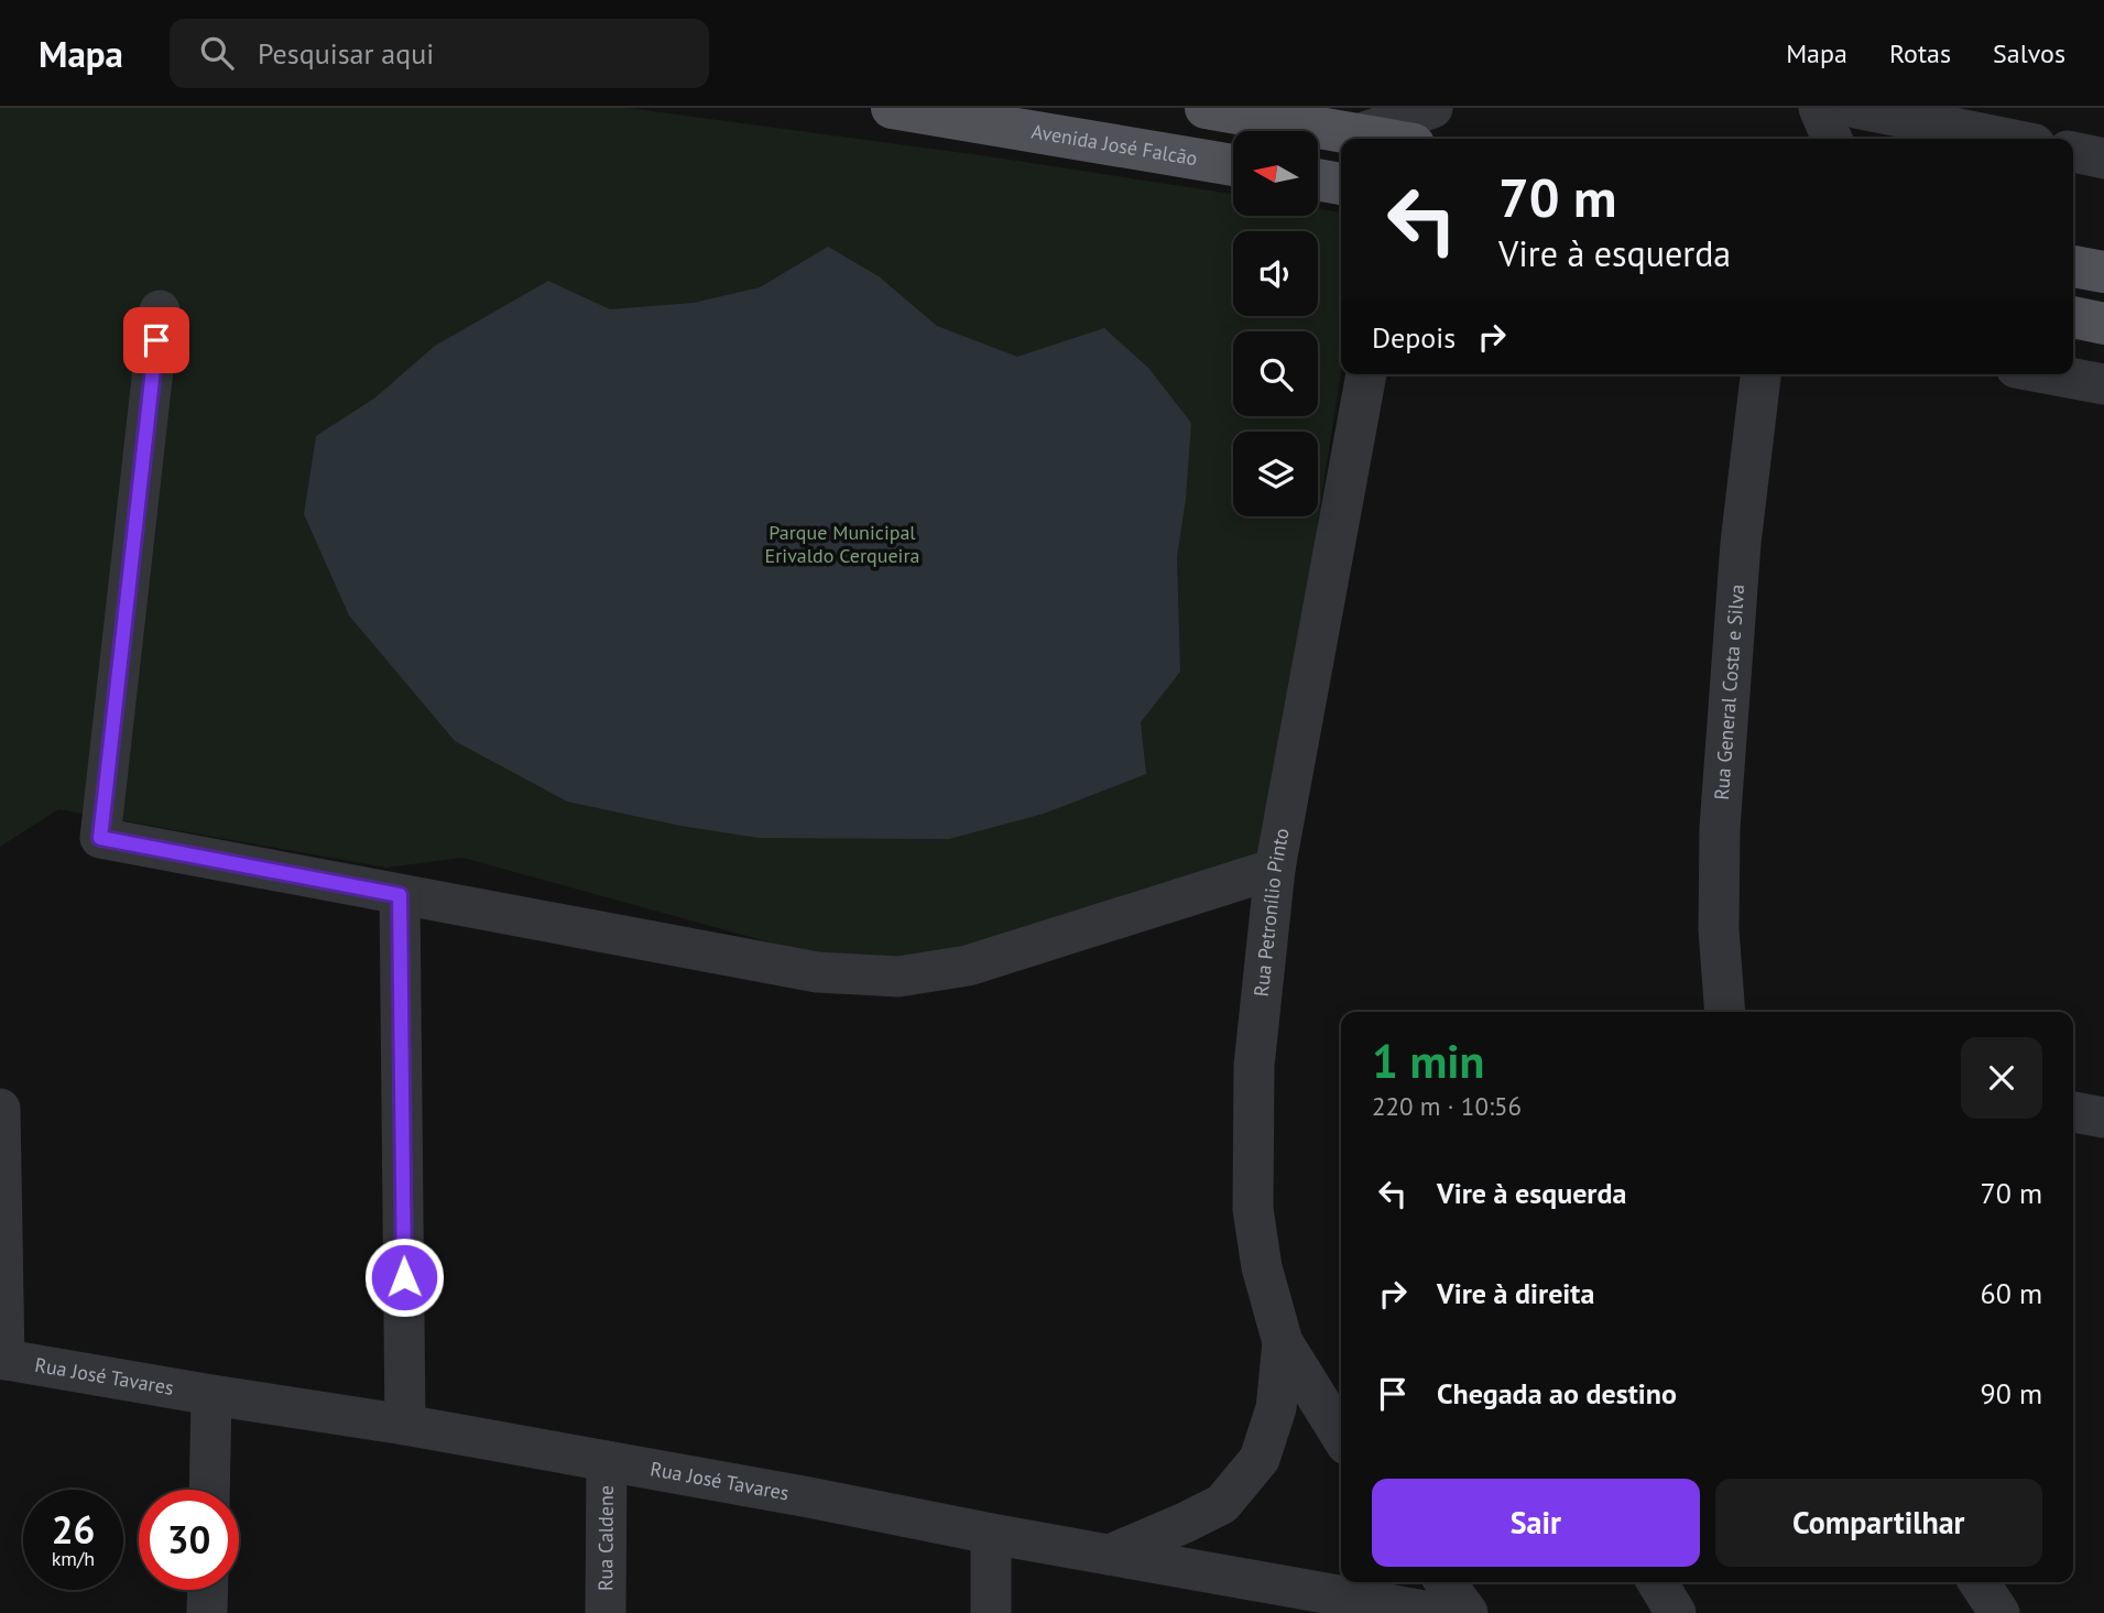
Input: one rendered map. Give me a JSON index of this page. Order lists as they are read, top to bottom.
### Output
{
  "streets": {
    "main road": ["Avenida José Falcão"],
    "street": [
      "Rua General Costa e Silva",
      "Rua Petronílio Pinto",
      "Rua José Tavares",
      "Rua Caldene"
    ]
  },
  "crossings": [
    ["Rua José Tavares", "Rua Caldene"]
  ],
  "parks": ["Parque Municipal Erivaldo Cerqueira"],
  "north": "left",
  "page": {
    "header": "Mapa",
    "search": "Pesquisar aqui",
    "nav": ["Mapa", "Rotas", "Salvos"],
    "turn": ["70 m", "Vire à esquerda"],
    "then": "Depois",
    "heading": ["1 min", "220 m · 10:56"],
    "list": [
      {
        "name": "Vire à esquerda",
        "value": "70 m"
      },
      {
        "name": "Vire à direita",
        "value": "60 m"
      },
      {
        "name": "Chegada ao destino",
        "value": "90 m"
      }
    ],
    "buttons": ["Sair", "Compartilhar"],
    "speed": "26 km/h",
    "limit": "30"
  }
}
